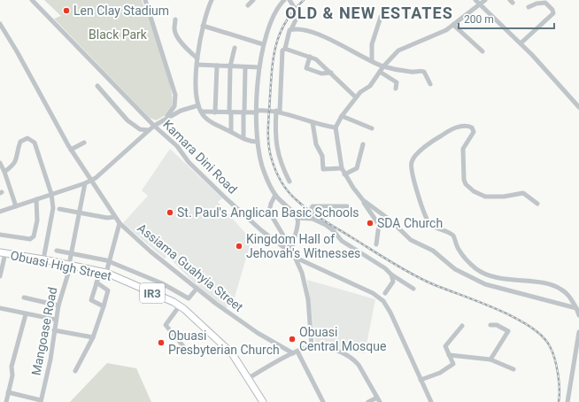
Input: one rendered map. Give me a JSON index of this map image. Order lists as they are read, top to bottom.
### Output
{
  "streets": {
    "main road": ["Obuasi High Street", "IR3"],
    "street": ["Kamara Dini Road", "Assiama Guahyia Street", "Mangoase Road"]
  },
  "crossings": [
    ["Obuasi High Street", "Mangoase Road"]
  ],
  "districts": ["OLD & NEW ESTATES"],
  "parks": ["Black Park"],
  "places": [
    "Len Clay Stadium",
    "St. Paul's Anglican Basic Schools",
    "SDA Church",
    "Kingdom Hall of Jehovah's Witnesses",
    "Obuasi Central Mosque",
    "Obuasi Presbyterian Church"
  ],
  "scale_bar": "200 m"
}
